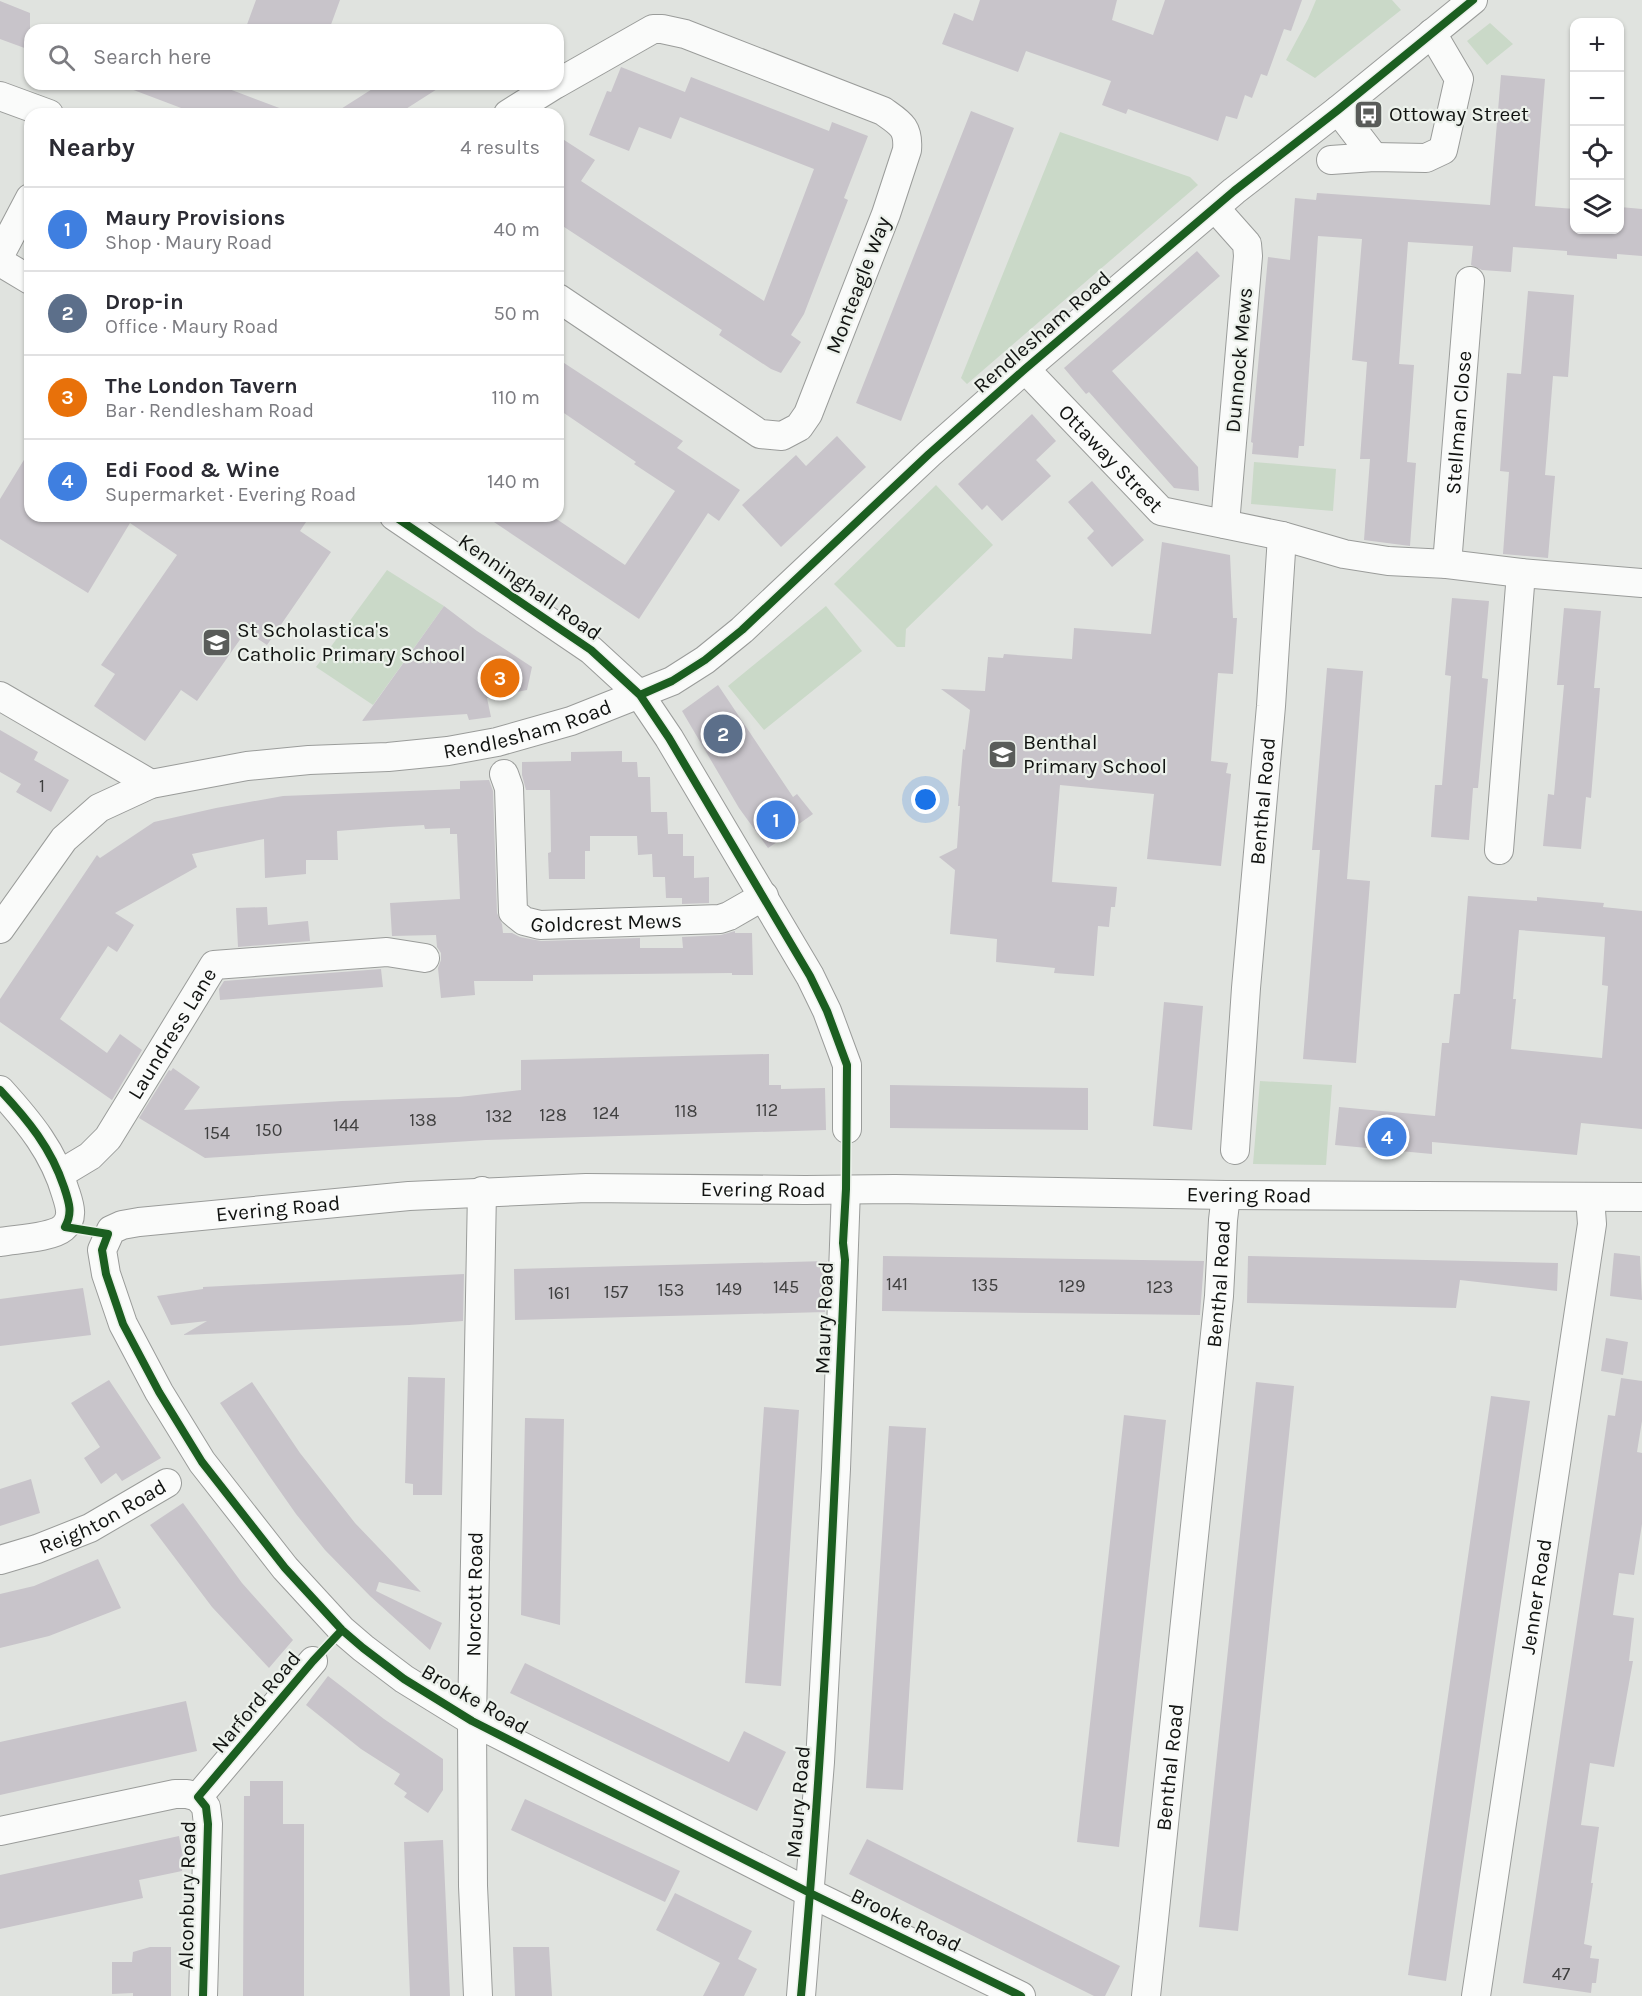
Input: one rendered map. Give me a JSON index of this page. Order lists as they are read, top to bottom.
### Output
{
  "streets": {
    "street": [
      "Monteagle Way",
      "Rendlesham Road",
      "Dunnock Mews",
      "Stellman Close",
      "Ottaway Street",
      "Kenninghall Road",
      "Benthal Road",
      "Goldcrest Mews",
      "Laundress Lane",
      "Evering Road",
      "Maury Road",
      "Reighton Road",
      "Norcott Road",
      "Jenner Road",
      "Brooke Road",
      "Narford Road",
      "Alconbury Road"
    ]
  },
  "crossings": [
    ["Rendlesham Road", "Dunnock Mews"],
    ["Rendlesham Road", "Ottaway Street"],
    ["Rendlesham Road", "Kenninghall Road"],
    ["Dunnock Mews", "Ottaway Street"],
    ["Ottaway Street", "Benthal Road"],
    ["Benthal Road", "Evering Road"],
    ["Evering Road", "Maury Road"],
    ["Evering Road", "Norcott Road"],
    ["Evering Road", "Jenner Road"],
    ["Evering Road", "Brooke Road"],
    ["Maury Road", "Brooke Road"],
    ["Norcott Road", "Brooke Road"],
    ["Narford Road", "Alconbury Road"]
  ],
  "places": {
    "bus stop": ["Ottoway Street"],
    "school or university": ["St Scholastica's Catholic Primary School", "Benthal Primary School"]
  },
  "house_numbers": [
    "1",
    "112",
    "118",
    "124",
    "128",
    "132",
    "138",
    "144",
    "150",
    "154",
    "141",
    "135",
    "129",
    "145",
    "123",
    "149",
    "153",
    "157",
    "161",
    "47"
  ],
  "page": {
    "map_buttons": ["+", "−"],
    "search": "Search here",
    "heading": ["Nearby", "4 results"],
    "list": [
      {
        "mark": "1",
        "name": "Maury Provisions",
        "note": "Shop · Maury Road",
        "value": "40 m"
      },
      {
        "mark": "2",
        "name": "Drop-in",
        "note": "Office · Maury Road",
        "value": "50 m"
      },
      {
        "mark": "3",
        "name": "The London Tavern",
        "note": "Bar · Rendlesham Road",
        "value": "110 m"
      },
      {
        "mark": "4",
        "name": "Edi Food & Wine",
        "note": "Supermarket · Evering Road",
        "value": "140 m"
      }
    ],
    "pins": [
      "3",
      "2",
      "1",
      "4"
    ]
  }
}
